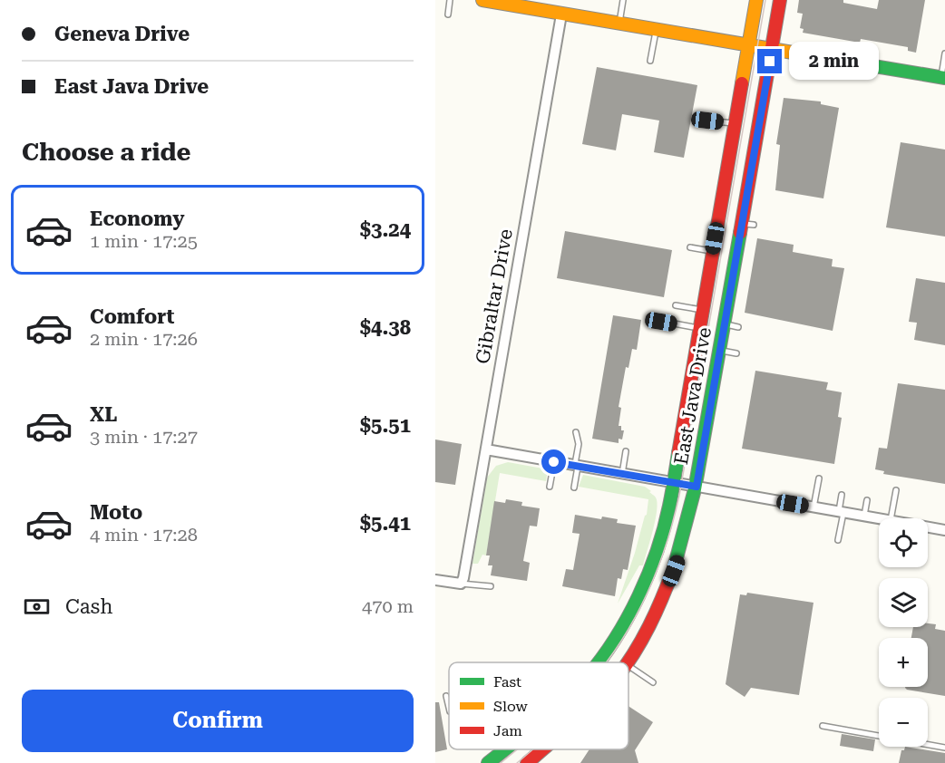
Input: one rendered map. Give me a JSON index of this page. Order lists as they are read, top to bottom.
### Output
{
  "streets": {
    "main road": ["East Java Drive"],
    "street": ["Gibraltar Drive"]
  },
  "legend": ["Fast", "Slow", "Jam"],
  "page": {
    "banner": ["Geneva Drive", "East Java Drive"],
    "bubble": "2 min",
    "heading": "Choose a ride",
    "list": [
      {
        "name": "Economy",
        "note": "1 min · 17:25",
        "value": "$3.24"
      },
      {
        "name": "Comfort",
        "note": "2 min · 17:26",
        "value": "$4.38"
      },
      {
        "name": "XL",
        "note": "3 min · 17:27",
        "value": "$5.51"
      },
      {
        "name": "Moto",
        "note": "4 min · 17:28",
        "value": "$5.41"
      }
    ],
    "map_buttons": ["+", "−"],
    "pay": ["Cash", "470 m"],
    "buttons": "Confirm"
  }
}
